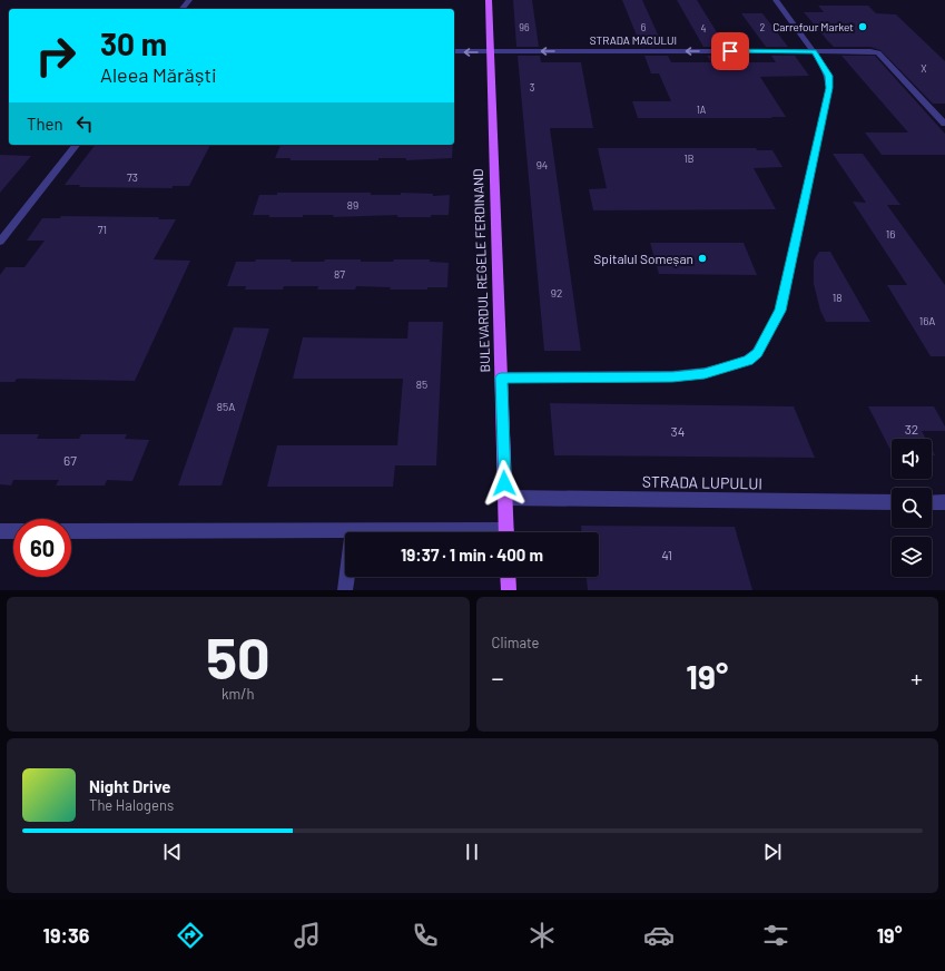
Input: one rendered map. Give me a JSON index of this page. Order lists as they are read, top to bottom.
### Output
{
  "streets": {
    "main road": ["BULEVARDUL REGELE FERDINAND"],
    "street": ["STRADA MACULUI", "STRADA LUPULUI"]
  },
  "crossings": [
    ["STRADA MACULUI", "BULEVARDUL REGELE FERDINAND"],
    ["BULEVARDUL REGELE FERDINAND", "STRADA LUPULUI"]
  ],
  "one_way": ["STRADA MACULUI"],
  "places": ["Carrefour Market", "Spitalul Someșan"],
  "house_numbers": [
    "96",
    "6",
    "2",
    "4",
    "X",
    "3",
    "1A",
    "1B",
    "94",
    "73",
    "89",
    "71",
    "16",
    "87",
    "92",
    "18",
    "16A",
    "85",
    "85A",
    "32",
    "34",
    "67",
    "41"
  ],
  "page": {
    "turn": ["30 m", "Aleea Mărăști"],
    "then": "Then",
    "limit": "60",
    "trip": "19:37 · 1 min · 400 m",
    "tile": [
      ["50", "km/h"],
      "Climate"
    ],
    "heat": ["−", "19°", "+"],
    "song": ["Night Drive", "The Halogens"],
    "tabs": ["19:36", "19°"]
  }
}
